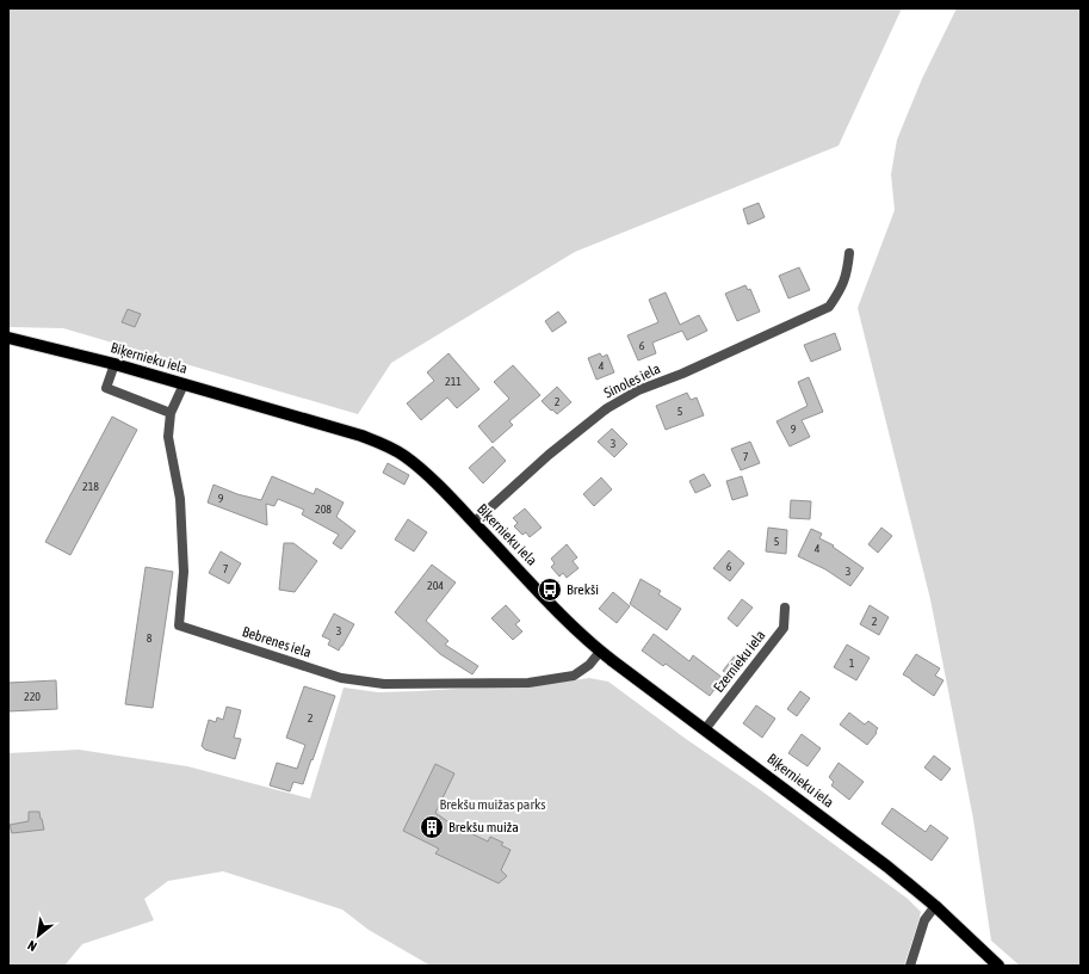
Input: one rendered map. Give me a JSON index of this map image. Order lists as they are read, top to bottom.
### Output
{
  "streets": {
    "main road": ["Biķernieku iela"],
    "street": ["Sinoles iela", "Bebrenes iela", "Ezernieku iela"]
  },
  "crossings": [
    ["Biķernieku iela", "Sinoles iela"],
    ["Biķernieku iela", "Bebrenes iela"],
    ["Biķernieku iela", "Ezernieku iela"]
  ],
  "parks": ["Brekšu muižas parks"],
  "places": {
    "bus stop": ["Brekši"],
    "building": ["Brekšu muiža"]
  },
  "house_numbers": [
    "6",
    "4",
    "211",
    "2",
    "5",
    "9",
    "3",
    "7",
    "218",
    "9",
    "208",
    "5",
    "4",
    "6",
    "7",
    "3",
    "204",
    "2",
    "3",
    "8",
    "1",
    "220",
    "2"
  ],
  "north": "bottom left"
}
